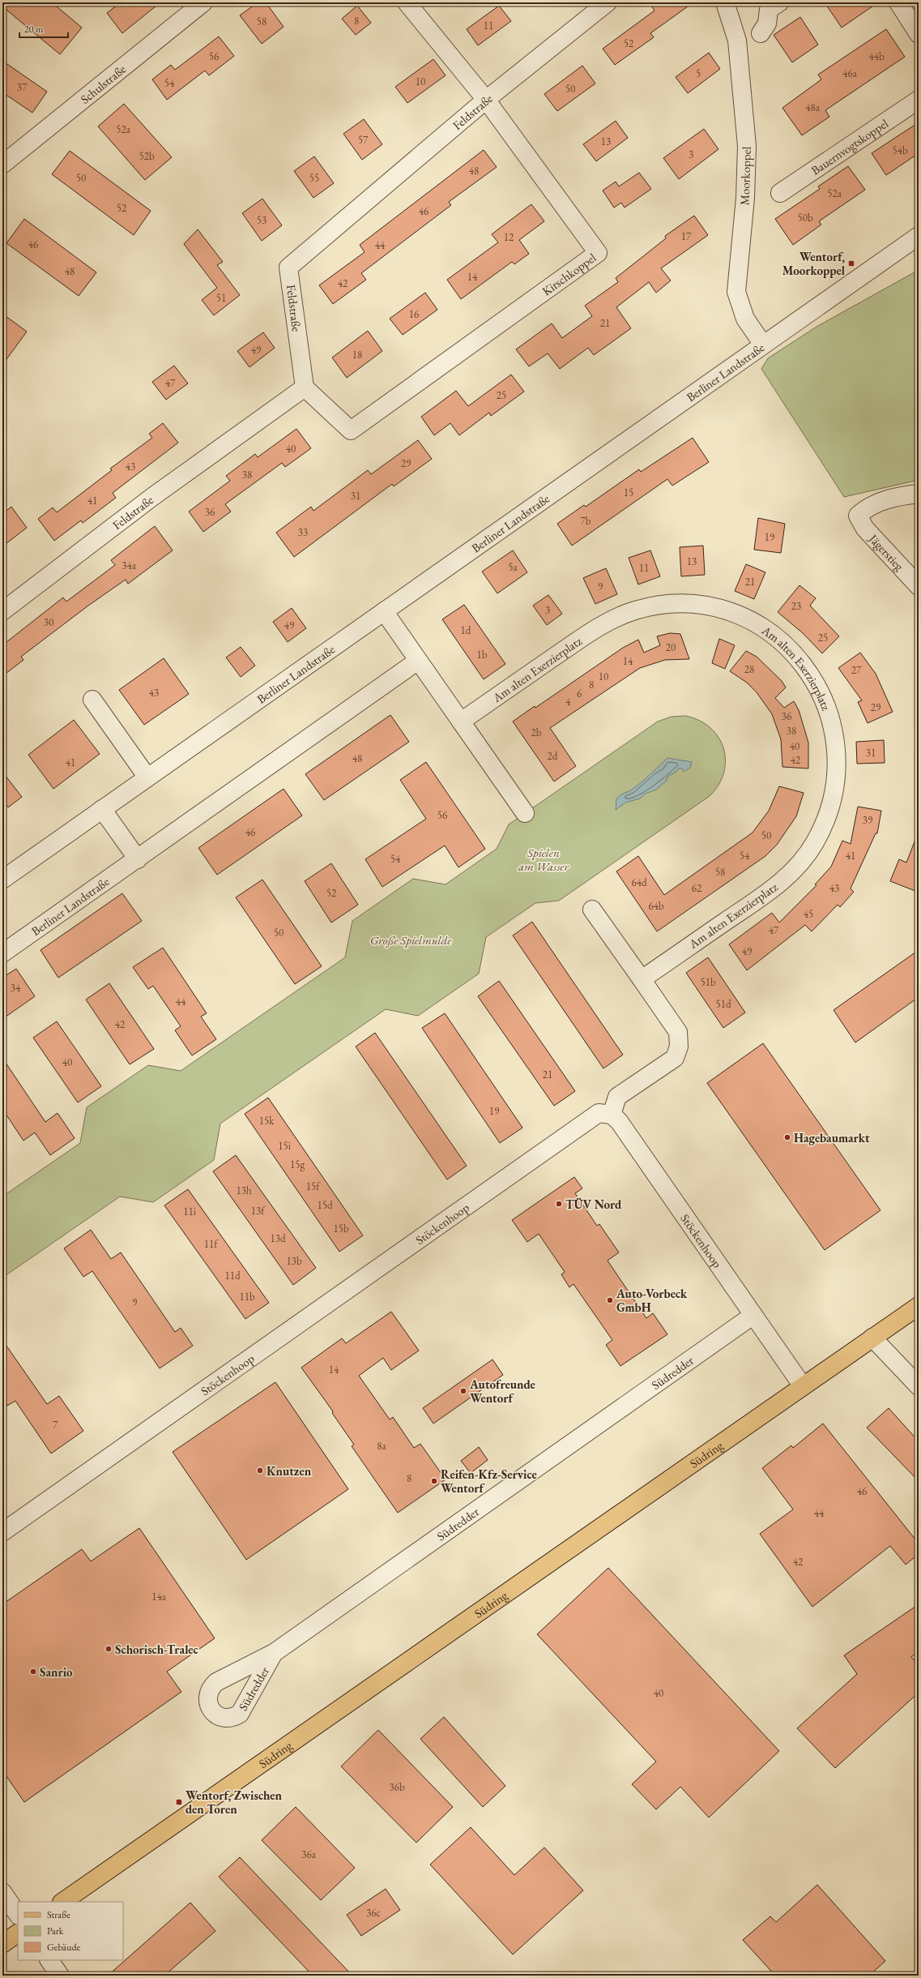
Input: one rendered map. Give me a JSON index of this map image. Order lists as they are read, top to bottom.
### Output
{
  "streets": {
    "main road": ["Südring"],
    "street": [
      "Schulstraße",
      "Feldstraße",
      "Bauernvogtskoppel",
      "Moorkoppel",
      "Kirschkoppel",
      "Berliner Landstraße",
      "Jägerstieg",
      "Am alten Exerzierplatz",
      "Stöckenhoop",
      "Südredder"
    ]
  },
  "crossings": [
    ["Feldstraße", "Kirschkoppel"],
    ["Moorkoppel", "Berliner Landstraße"],
    ["Stöckenhoop", "Südredder"],
    ["Stöckenhoop", "Südring"]
  ],
  "parks": ["Spielen am Wasser", "Große Spielmulde"],
  "places": {
    "transit": ["Wentorf, Moorkoppel", "Wentorf, Zwischen den Toren"],
    "other": [
      "Hagebaumarkt",
      "TÜV Nord",
      "Auto-Vorbeck GmbH",
      "Autofreunde Wentorf",
      "Knutzen",
      "Reifen-Kfz-Service Wentorf",
      "Schorisch-Tralec",
      "Sanrio"
    ]
  },
  "house_numbers": [
    "8",
    "58",
    "11",
    "52",
    "56",
    "44b",
    "5",
    "46a",
    "10",
    "54",
    "37",
    "50",
    "48a",
    "52a",
    "57",
    "13",
    "54b",
    "3",
    "52b",
    "48",
    "50",
    "55",
    "52a",
    "52",
    "46",
    "50b",
    "53",
    "17",
    "12",
    "46",
    "44",
    "48",
    "14",
    "42",
    "51",
    "16",
    "21",
    "49",
    "18",
    "47",
    "25",
    "40",
    "29",
    "43",
    "38",
    "15",
    "31",
    "41",
    "36",
    "7b",
    "33",
    "19",
    "13",
    "34a",
    "5a",
    "11",
    "21",
    "9",
    "23",
    "3",
    "30",
    "49",
    "1d",
    "25",
    "20",
    "1b",
    "14",
    "28",
    "27",
    "10",
    "8",
    "43",
    "6",
    "4",
    "29",
    "36",
    "38",
    "2b",
    "40",
    "31",
    "2d",
    "48",
    "42",
    "41",
    "56",
    "39",
    "46",
    "50",
    "54",
    "41",
    "54",
    "58",
    "64d",
    "62",
    "43",
    "52",
    "64b",
    "45",
    "47",
    "50",
    "49",
    "51b",
    "34",
    "44",
    "51d",
    "42",
    "40",
    "21",
    "19",
    "15k",
    "15i",
    "15g",
    "15f",
    "13h",
    "15d",
    "13f",
    "11i",
    "15b",
    "13d",
    "11f",
    "13b",
    "11d",
    "11b",
    "9",
    "14",
    "7",
    "8a",
    "8",
    "46",
    "44",
    "42",
    "14a",
    "40",
    "36b",
    "36a",
    "36c"
  ],
  "legend": ["Straße", "Park", "Gebäude"],
  "scale_bar": "20 m"
}
